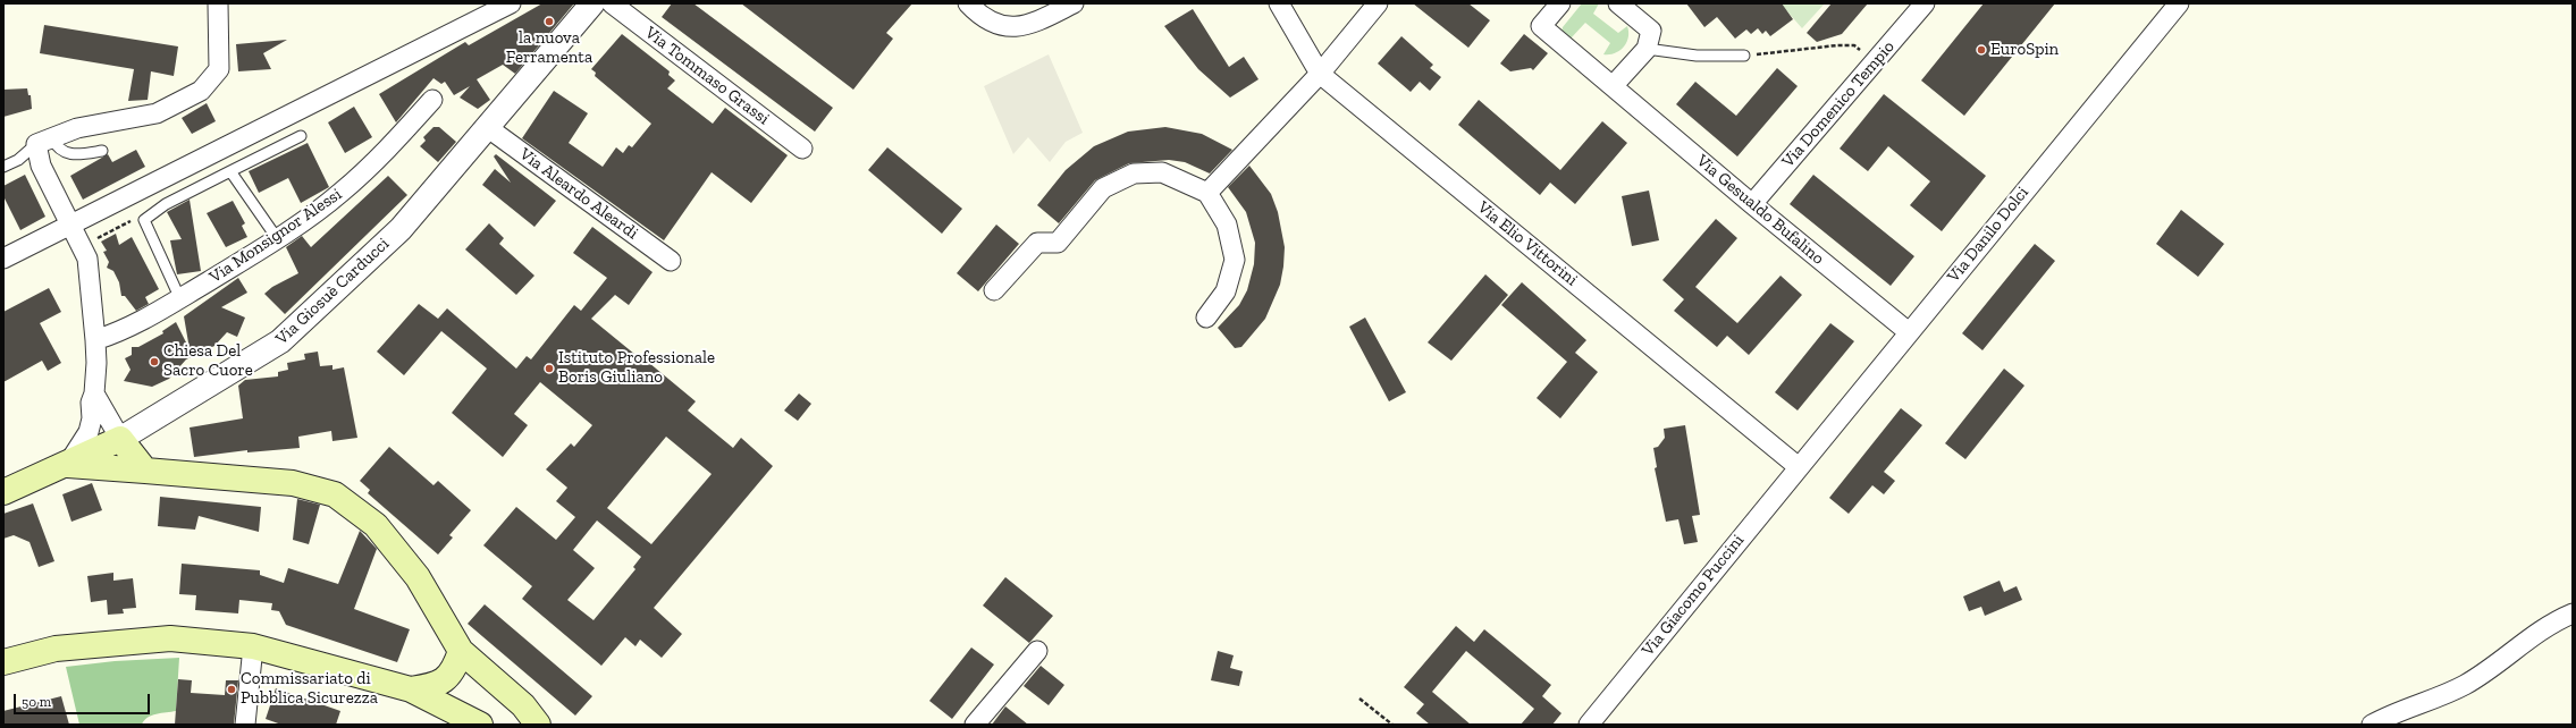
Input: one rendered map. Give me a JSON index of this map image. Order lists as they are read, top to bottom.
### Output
{
  "streets": {
    "main road": ["Via Giosuè Carducci"],
    "street": [
      "Via Tommaso Grassi",
      "Via Domenico Tempio",
      "Via Aleardo Aleardi",
      "Via Gesualdo Bufalino",
      "Via Danilo Dolci",
      "Via Monsignor Alessi",
      "Via Elio Vittorini",
      "Via Giacomo Puccini"
    ]
  },
  "crossings": [
    ["Via Domenico Tempio", "Via Gesualdo Bufalino"],
    ["Via Aleardo Aleardi", "Via Giosuè Carducci"],
    ["Via Gesualdo Bufalino", "Via Danilo Dolci"],
    ["Via Danilo Dolci", "Via Elio Vittorini"],
    ["Via Danilo Dolci", "Via Giacomo Puccini"],
    ["Via Elio Vittorini", "Via Giacomo Puccini"]
  ],
  "places": [
    "la nuova Ferramenta",
    "EuroSpin",
    "Chiesa Del Sacro Cuore",
    "Istituto Professionale Boris Giuliano",
    "Commissariato di Pubblica Sicurezza"
  ],
  "scale_bar": "50 m"
}
